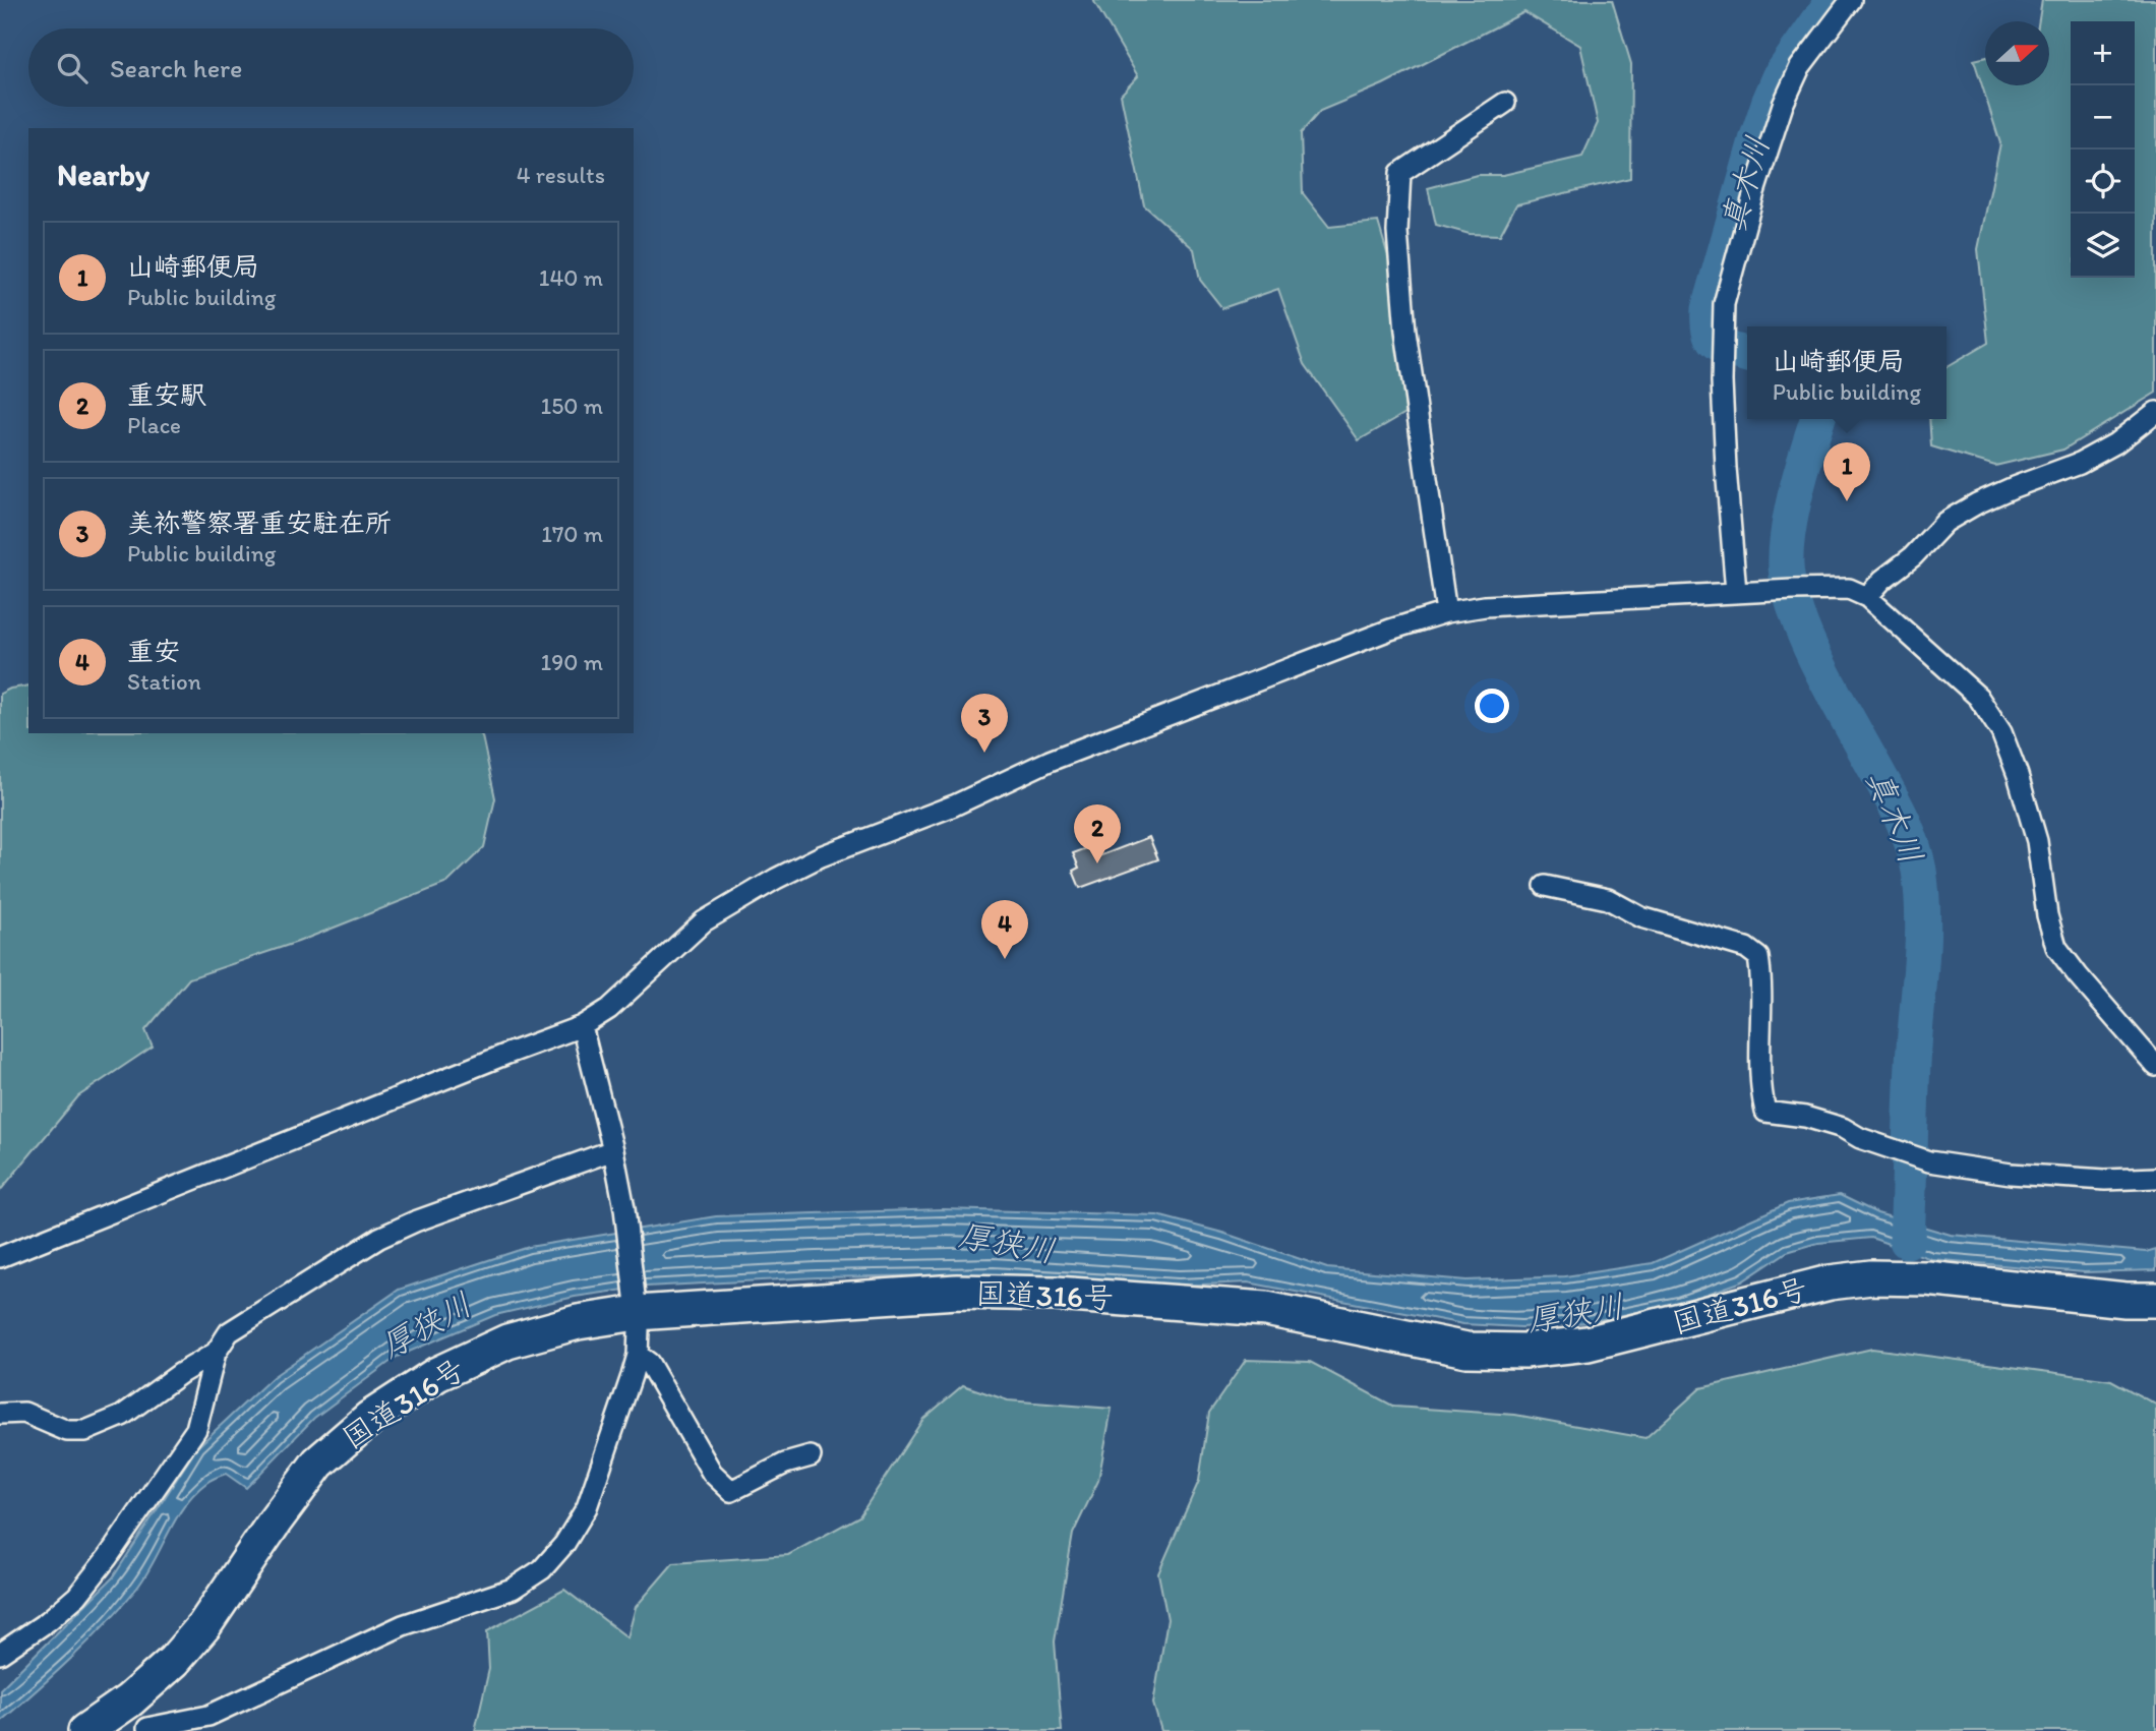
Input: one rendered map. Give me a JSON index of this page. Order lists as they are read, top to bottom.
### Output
{
  "streets": {
    "highway": ["国道316号"]
  },
  "water": ["真木川", "厚狭川"],
  "north": "right",
  "page": {
    "map_buttons": ["+", "−"],
    "search": "Search here",
    "heading": ["Nearby", "4 results"],
    "list": [
      {
        "mark": "1",
        "name": "山崎郵便局",
        "note": "Public building",
        "value": "140 m"
      },
      {
        "mark": "2",
        "name": "重安駅",
        "note": "Place",
        "value": "150 m"
      },
      {
        "mark": "3",
        "name": "美祢警察署重安駐在所",
        "note": "Public building",
        "value": "170 m"
      },
      {
        "mark": "4",
        "name": "重安",
        "note": "Station",
        "value": "190 m"
      }
    ],
    "popup": ["山崎郵便局", "Public building"],
    "pins": [
      "1",
      "3",
      "2",
      "4"
    ]
  }
}
